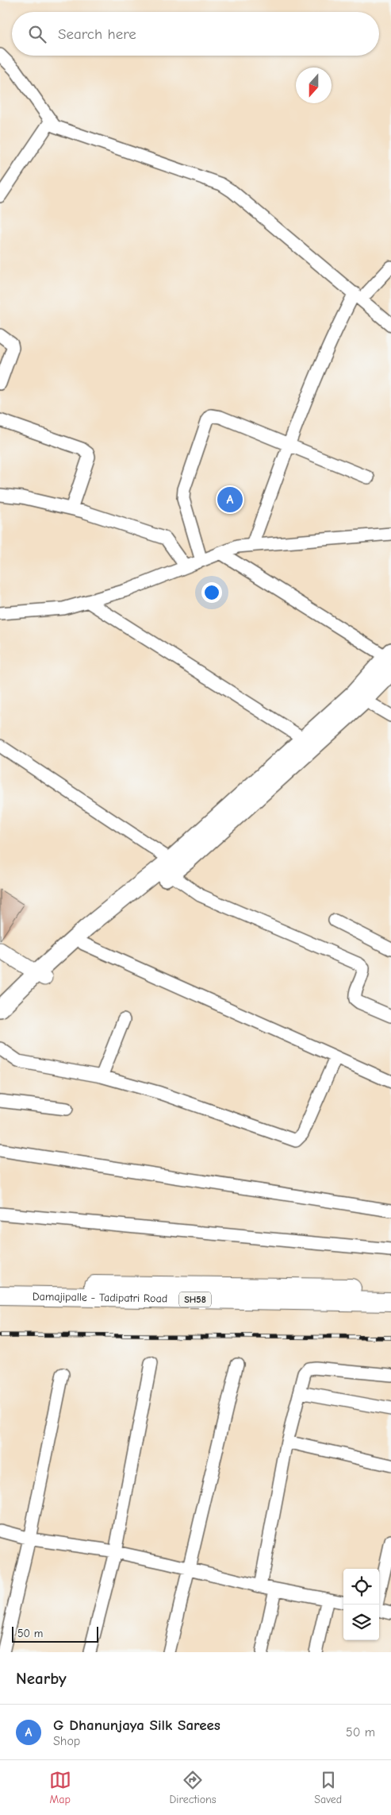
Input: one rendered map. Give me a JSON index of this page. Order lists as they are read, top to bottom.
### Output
{
  "streets": {
    "main road": ["Damajipalle - Tadipatri Road", "SH58"]
  },
  "scale_bar": "50 m",
  "north": "bottom",
  "page": {
    "search": "Search here",
    "pins": "A",
    "scale": "50 m",
    "heading": "Nearby",
    "list": [
      {
        "mark": "A",
        "name": "G Dhanunjaya Silk Sarees",
        "note": "Shop",
        "value": "50 m"
      }
    ],
    "nav": ["Map", "Directions", "Saved"]
  }
}
